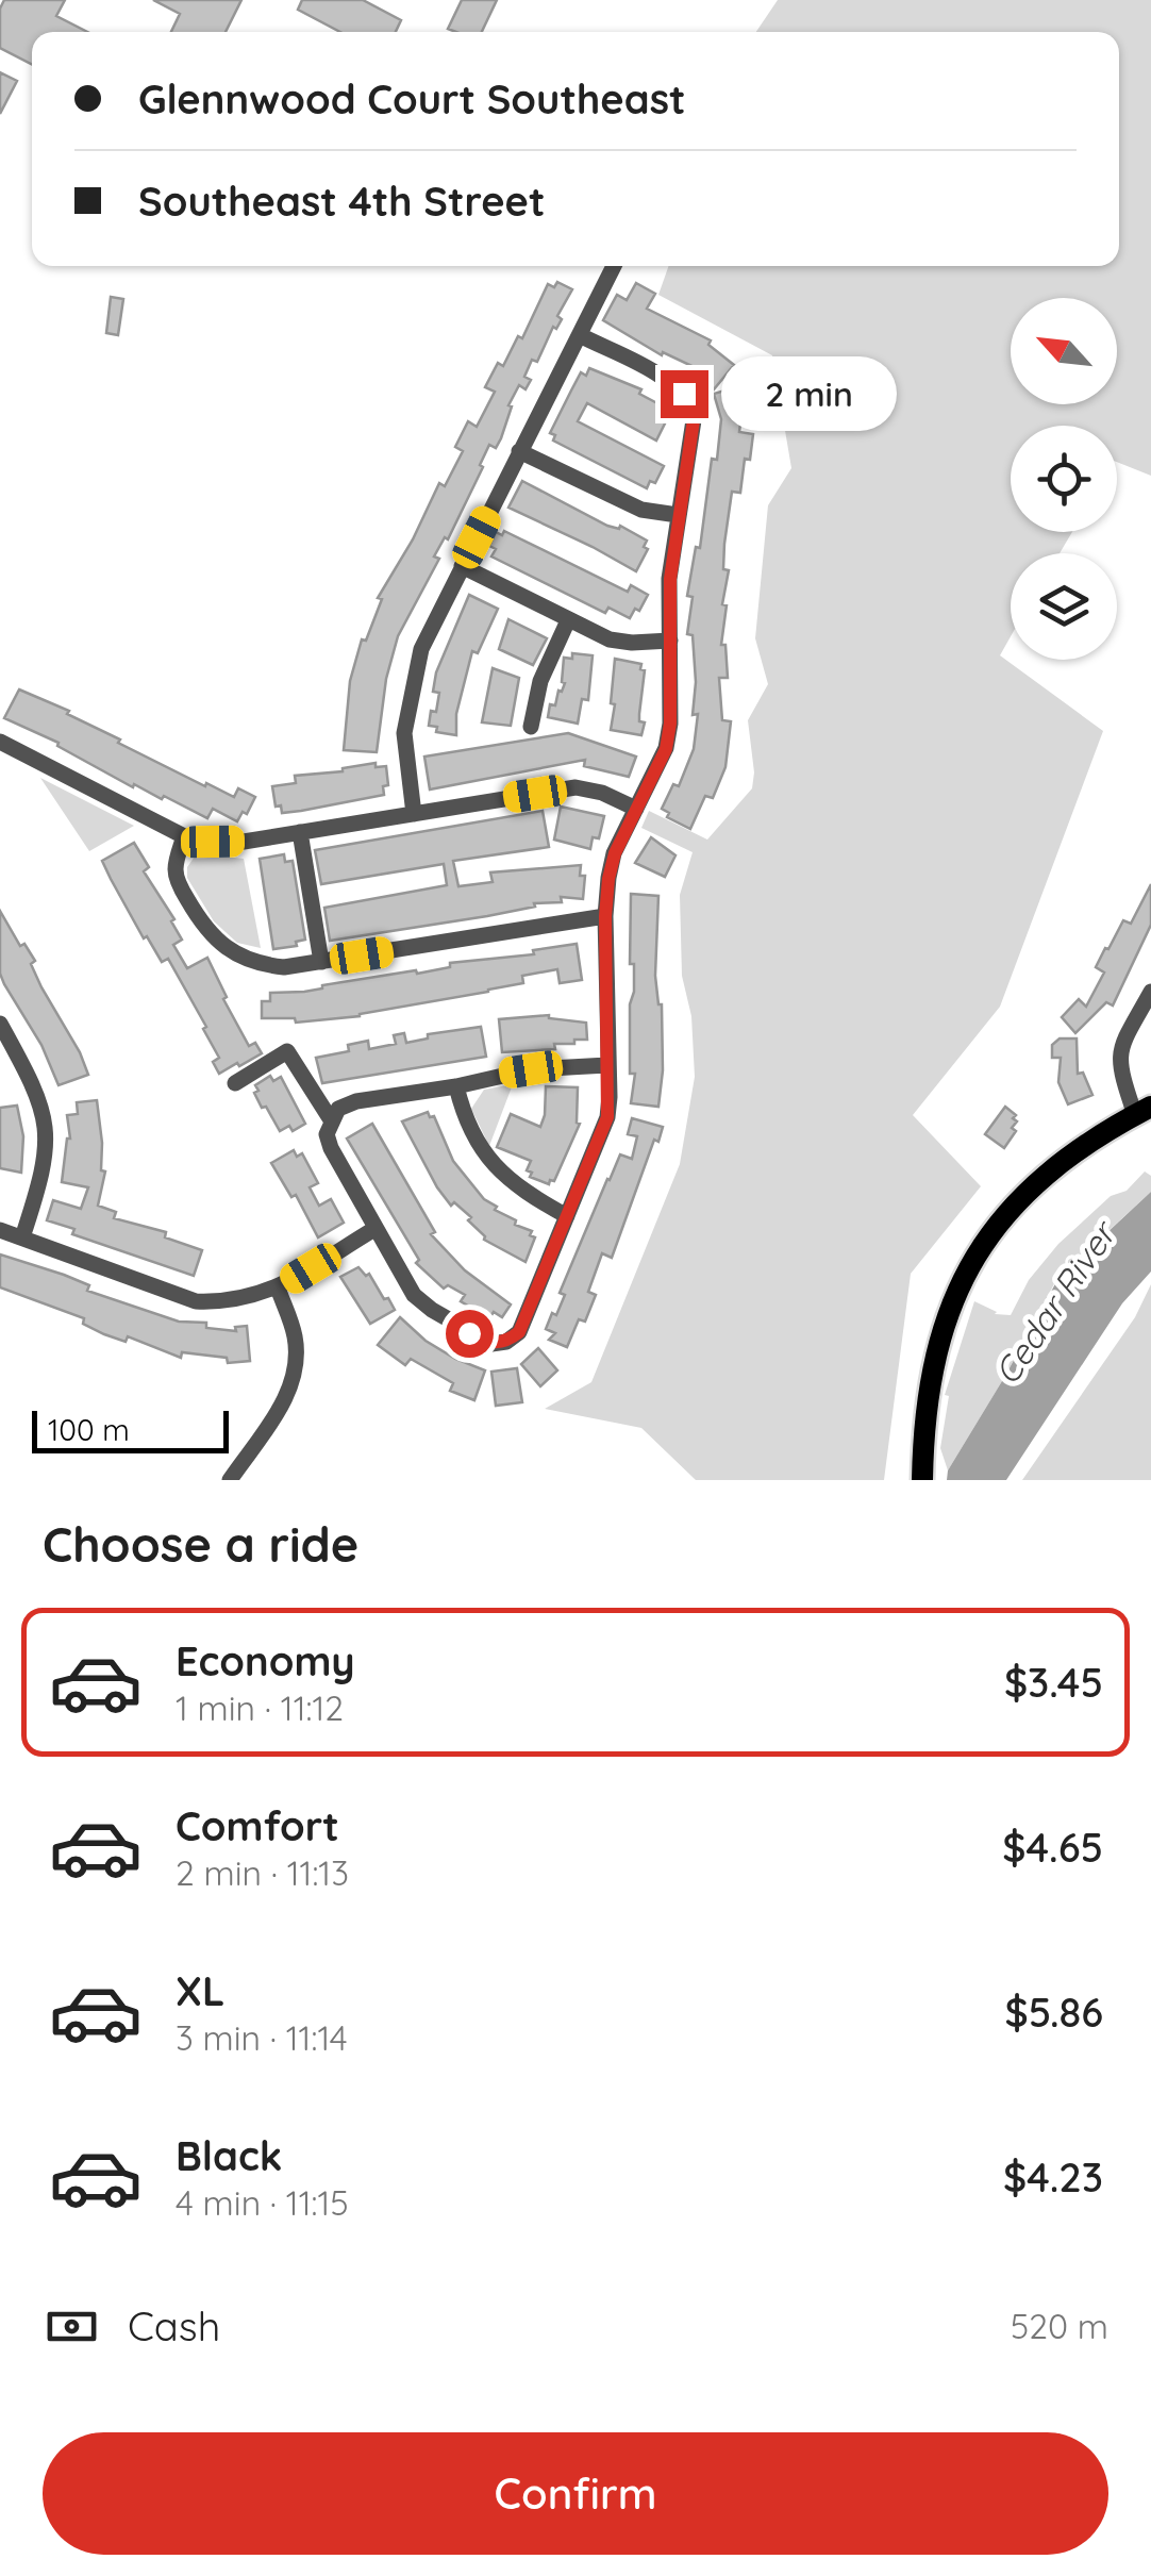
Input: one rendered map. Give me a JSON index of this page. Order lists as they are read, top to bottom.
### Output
{
  "water": ["Cedar River"],
  "scale_bar": "100 m",
  "north": "top left",
  "page": {
    "banner": ["Glennwood Court Southeast", "Southeast 4th Street"],
    "bubble": "2 min",
    "scale": "100 m",
    "heading": "Choose a ride",
    "list": [
      {
        "name": "Economy",
        "note": "1 min · 11:12",
        "value": "$3.45"
      },
      {
        "name": "Comfort",
        "note": "2 min · 11:13",
        "value": "$4.65"
      },
      {
        "name": "XL",
        "note": "3 min · 11:14",
        "value": "$5.86"
      },
      {
        "name": "Black",
        "note": "4 min · 11:15",
        "value": "$4.23"
      }
    ],
    "pay": ["Cash", "520 m"],
    "buttons": "Confirm"
  }
}
